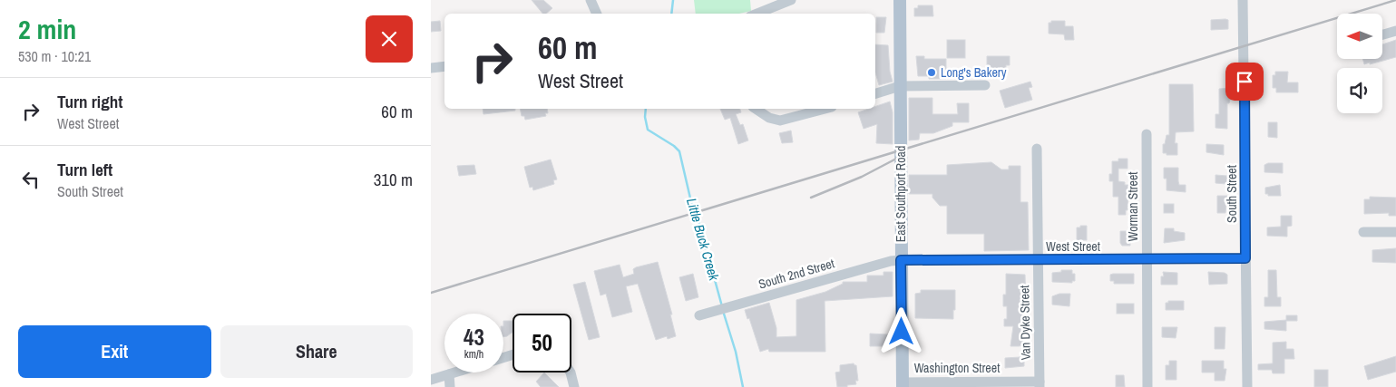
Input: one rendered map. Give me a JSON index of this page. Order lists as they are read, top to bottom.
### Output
{
  "streets": {
    "main road": ["East Southport Road"],
    "street": [
      "South Street",
      "Worman Street",
      "West Street",
      "South 2nd Street",
      "Van Dyke Street",
      "Washington Street"
    ]
  },
  "crossings": [
    ["East Southport Road", "West Street"],
    ["East Southport Road", "South 2nd Street"],
    ["East Southport Road", "Washington Street"],
    ["South Street", "West Street"],
    ["Worman Street", "West Street"],
    ["West Street", "South 2nd Street"],
    ["West Street", "Van Dyke Street"],
    ["Van Dyke Street", "Washington Street"]
  ],
  "water": ["Little Buck Creek"],
  "places": ["Long's Bakery"],
  "north": "left",
  "page": {
    "heading": ["2 min", "530 m · 10:21"],
    "turn": ["60 m", "West Street"],
    "list": [
      {
        "name": "Turn right",
        "note": "West Street",
        "value": "60 m"
      },
      {
        "name": "Turn left",
        "note": "South Street",
        "value": "310 m"
      }
    ],
    "speed": "43 km/h",
    "limit": "50",
    "buttons": ["Exit", "Share"]
  }
}
